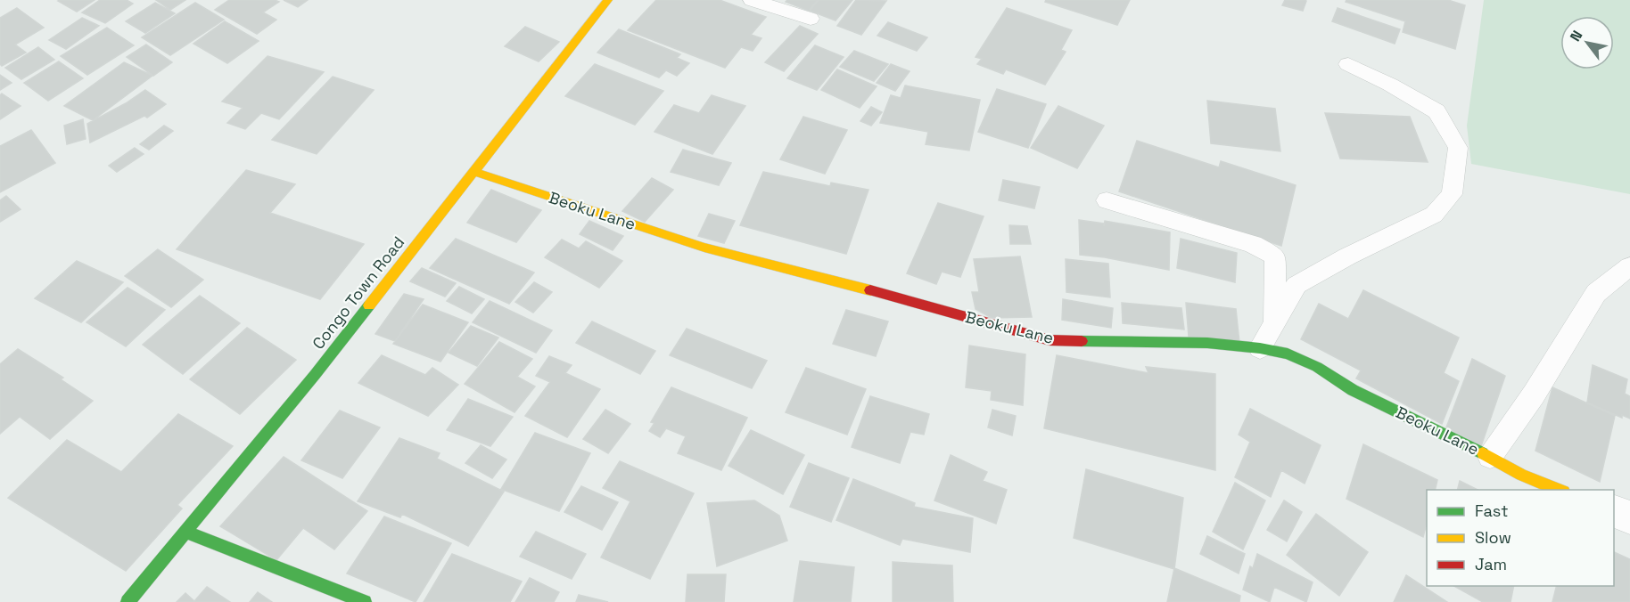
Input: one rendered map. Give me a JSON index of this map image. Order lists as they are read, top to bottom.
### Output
{
  "streets": {
    "street": ["Beoku Lane", "Congo Town Road"]
  },
  "crossings": [
    ["Beoku Lane", "Congo Town Road"]
  ],
  "legend": ["Fast", "Slow", "Jam"],
  "north": "top left"
}
